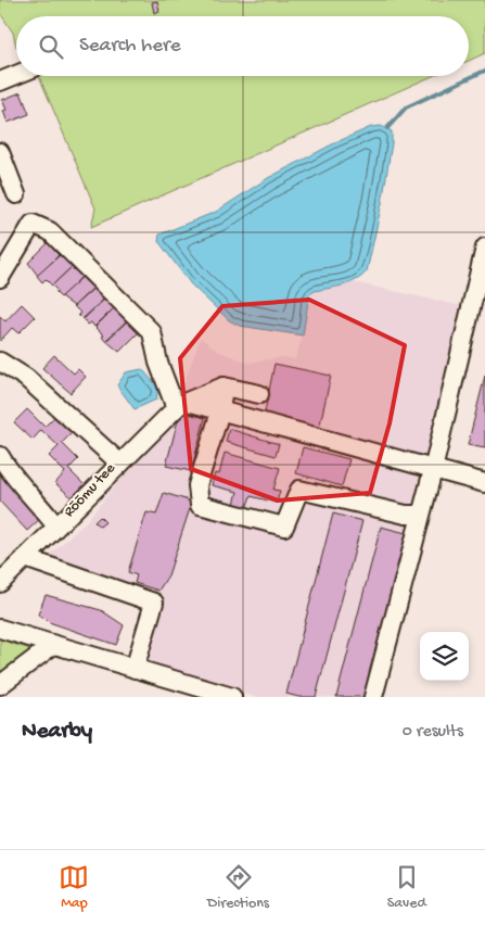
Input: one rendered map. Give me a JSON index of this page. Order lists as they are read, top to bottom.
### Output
{
  "streets": {
    "street": ["Rõõmu tee"]
  },
  "page": {
    "search": "Search here",
    "heading": ["Nearby", "0 results"],
    "nav": ["Map", "Directions", "Saved"]
  }
}
